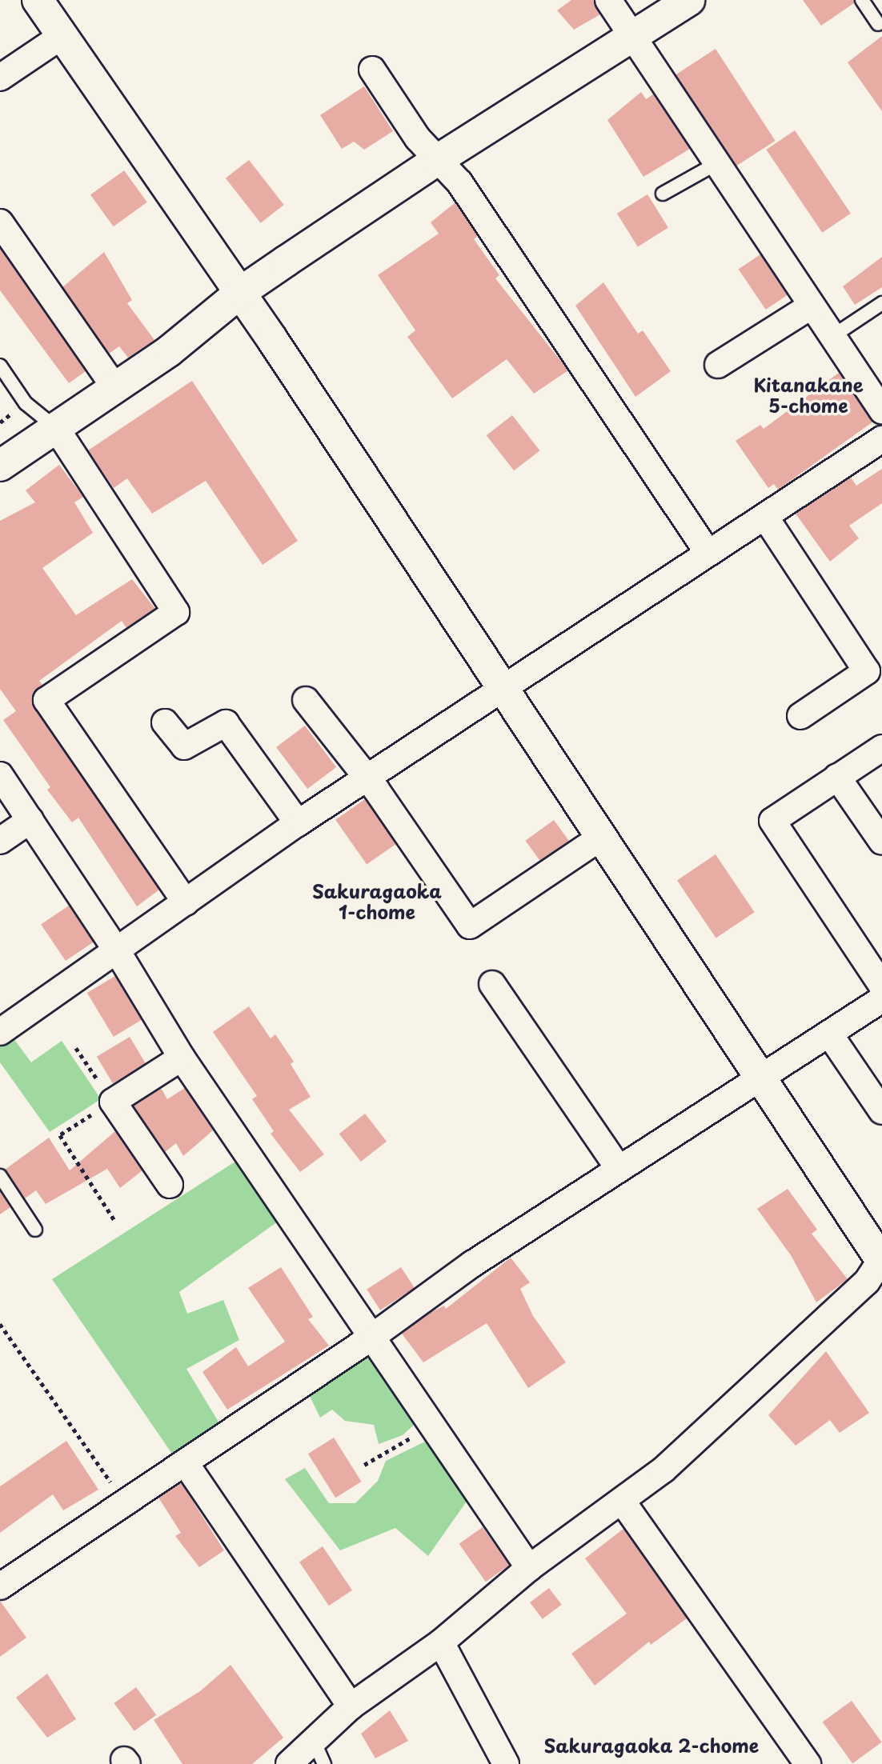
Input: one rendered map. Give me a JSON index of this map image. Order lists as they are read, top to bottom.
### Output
{
  "districts": ["Kitanakane 5-chome", "Sakuragaoka 1-chome", "Sakuragaoka 2-chome"]
}
